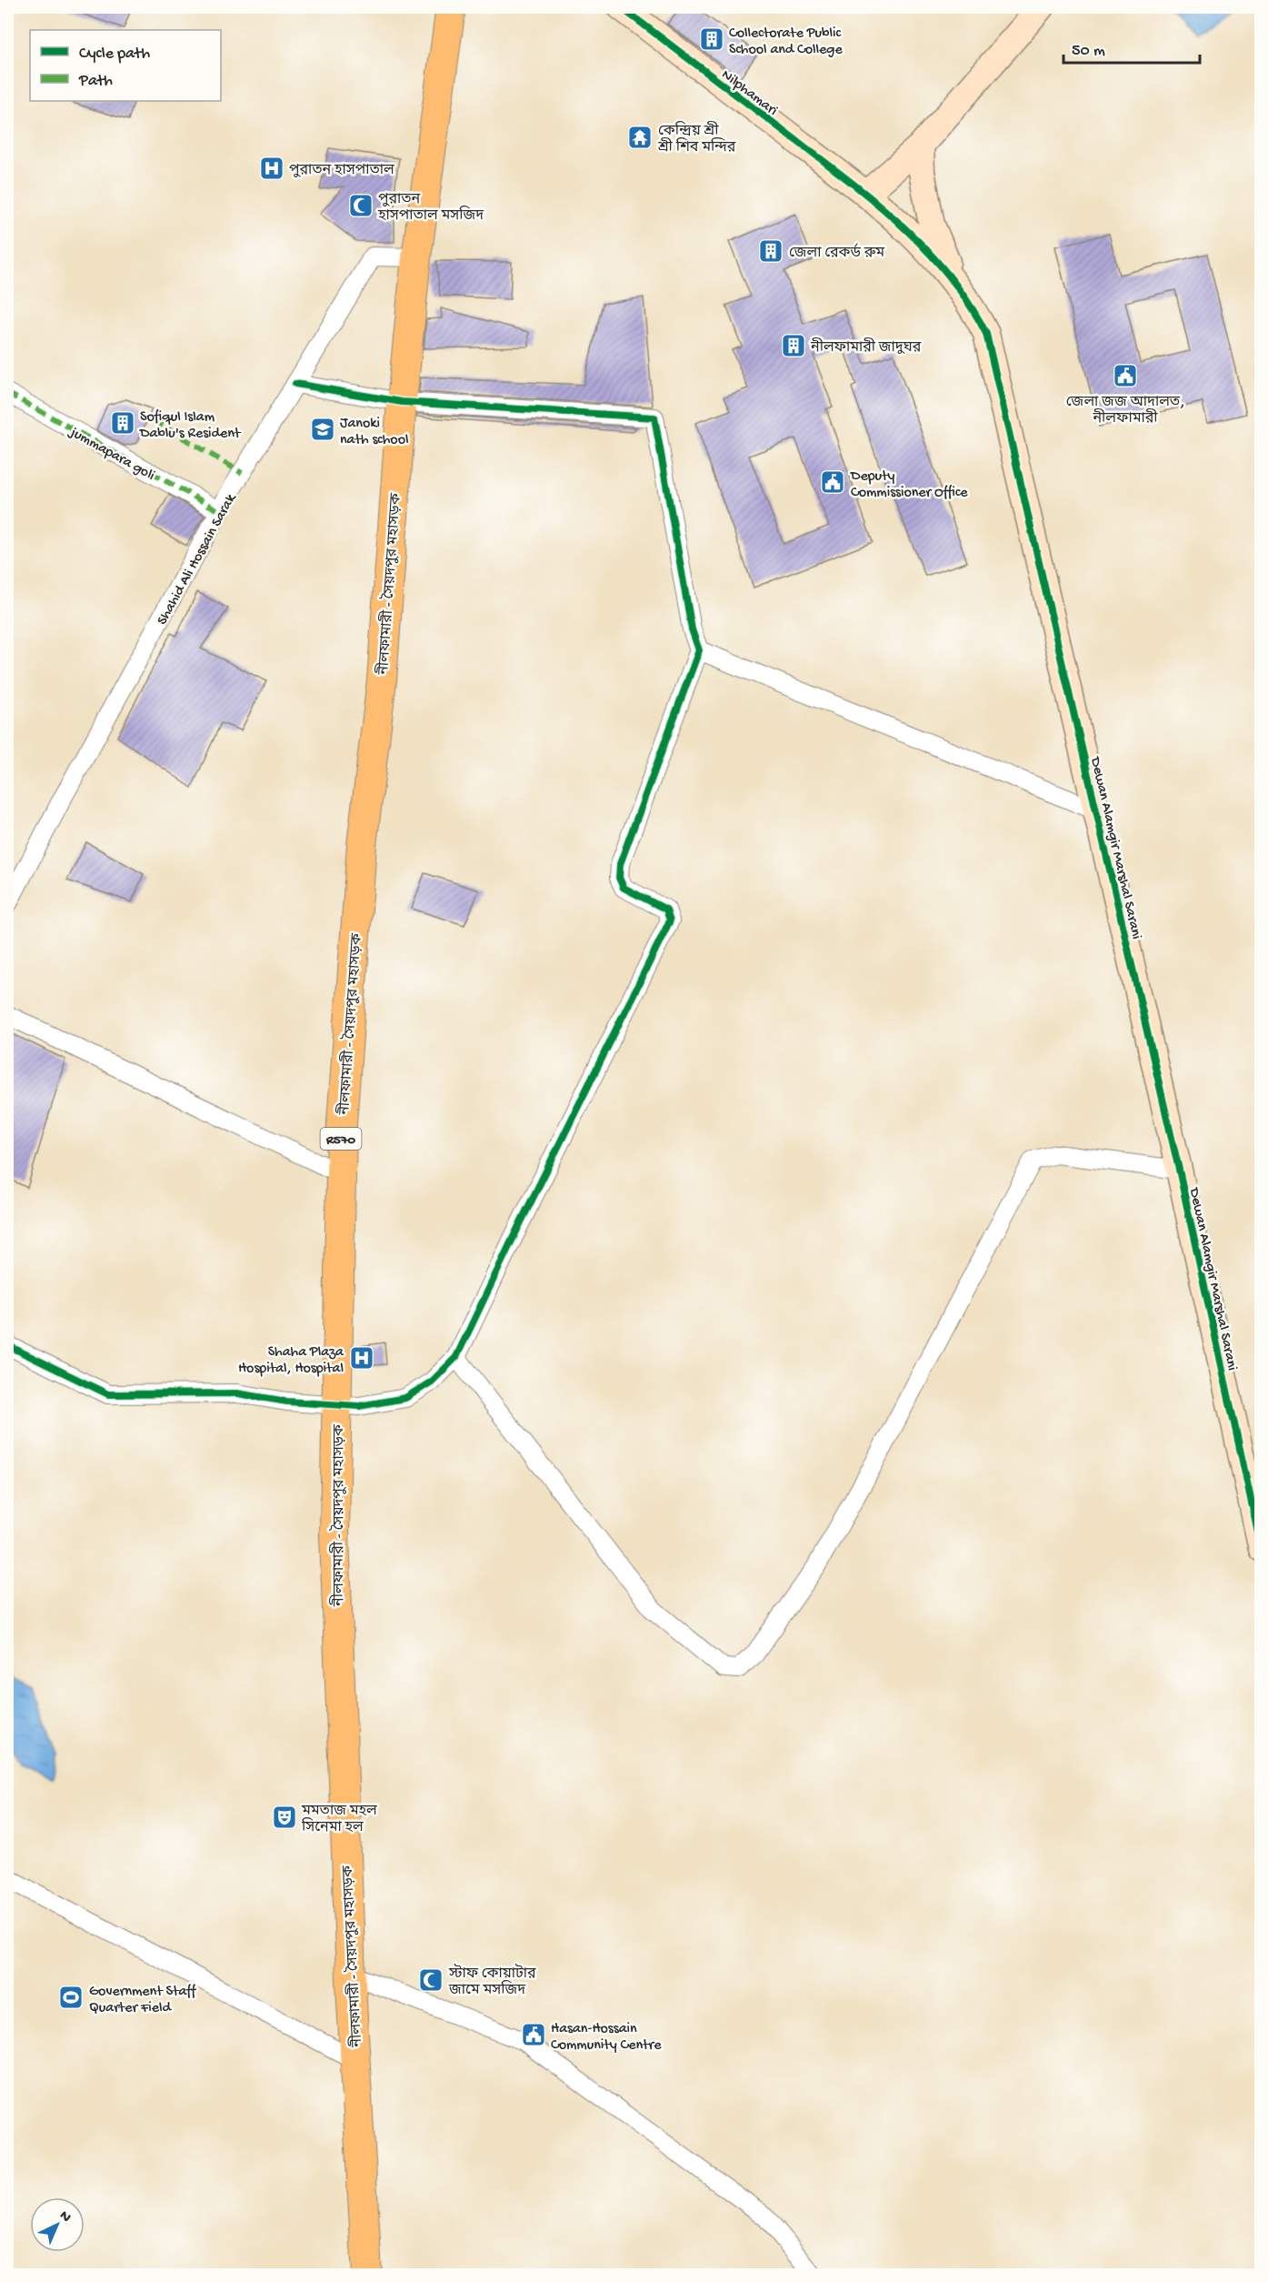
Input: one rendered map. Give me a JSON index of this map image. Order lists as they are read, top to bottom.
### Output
{
  "streets": {
    "main road": ["নীলফামারী - সৈয়দপুর মহাসড়ক", "R570"],
    "street": [
      "Nilphamari",
      "jummapara goli",
      "Shahid Ali Hossain Sarak",
      "Dewan Alamgir Marshal Sarani"
    ]
  },
  "crossings": [
    ["Nilphamari", "Dewan Alamgir Marshal Sarani"],
    ["jummapara goli", "Shahid Ali Hossain Sarak"],
    ["Shahid Ali Hossain Sarak", "নীলফামারী - সৈয়দপুর মহাসড়ক"]
  ],
  "places": {
    "building": [
      "Collectorate Public School and College",
      "জেলা রেকর্ড রুম",
      "নীলফামারী জাদুঘর",
      "Sofiqul Islam Dablu's Resident"
    ],
    "temple": ["কেন্দ্রিয় শ্রী শ্রী শিব মন্দির"],
    "hospital": ["পুরাতন হাসপাতাল", "Shaha Plaza Hospital, Hospital"],
    "mosque": ["পুরাতন হাসপাতাল মসজিদ", "স্টাফ কোয়াটার জামে মসজিদ"],
    "public building": ["জেলা জজ আদালত, নীলফামারী", "Deputy Commissioner Office", "Hasan-Hossain Community Centre"],
    "school or university": ["Janoki nath school"],
    "theatre": ["মমতাজ মহল সিনেমা হল"],
    "sports": ["Government Staff Quarter Field"]
  },
  "legend": ["Cycle path", "Path"],
  "scale_bar": "50 m",
  "north": "top right"
}
